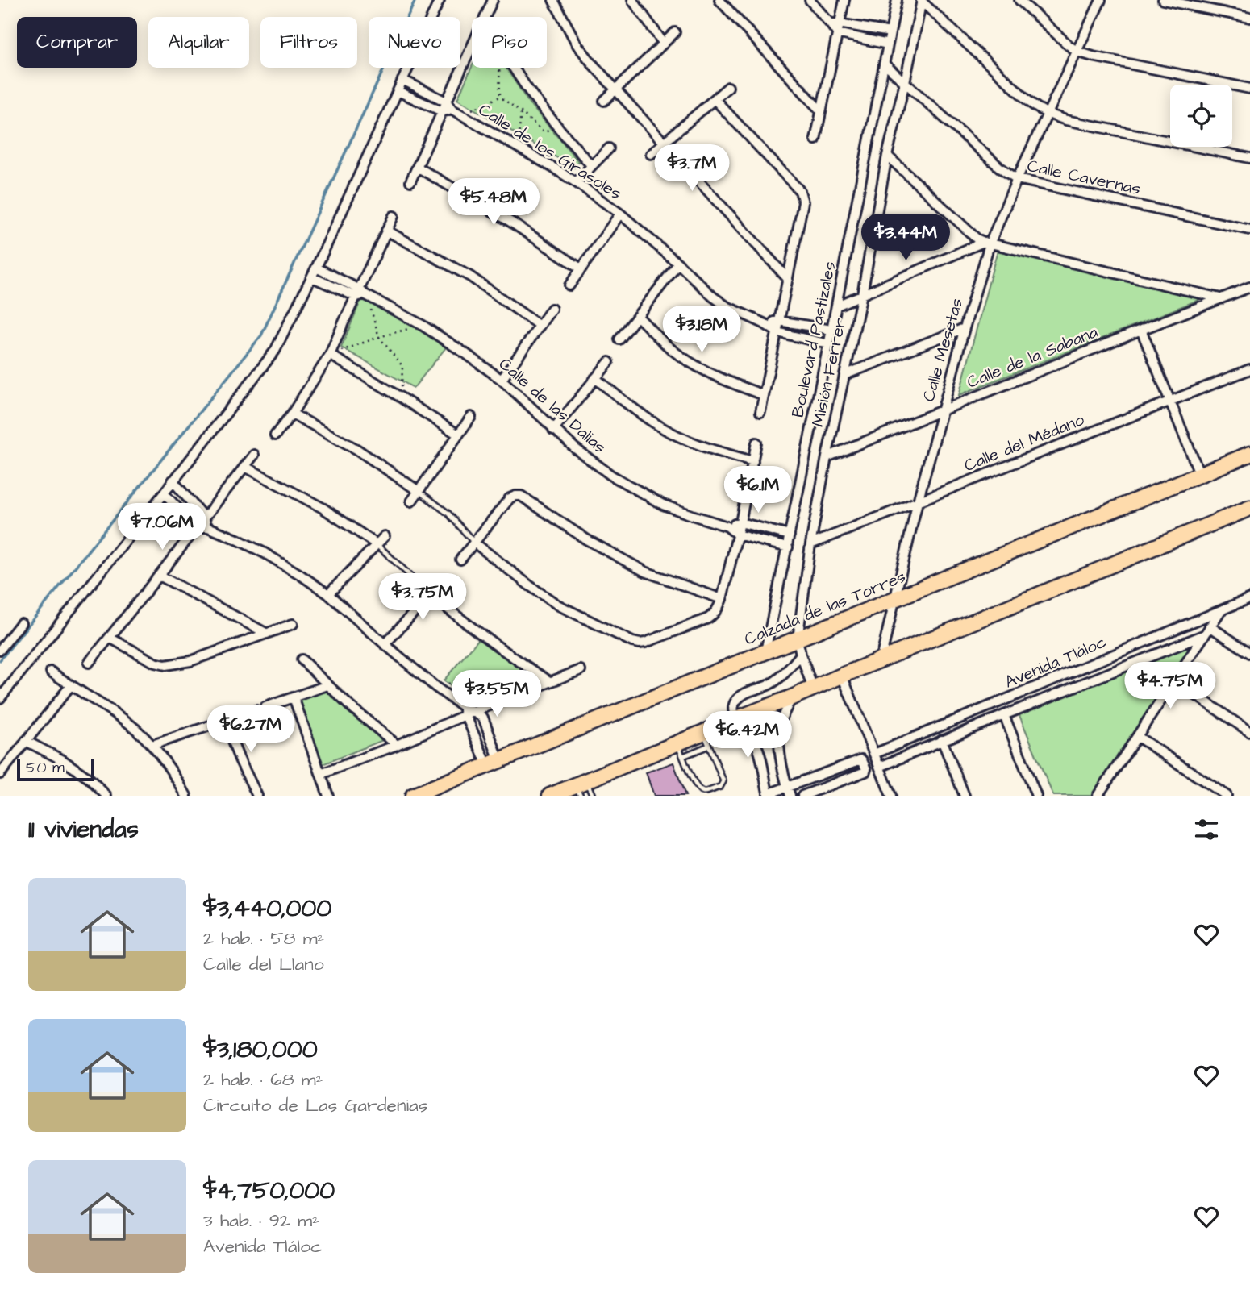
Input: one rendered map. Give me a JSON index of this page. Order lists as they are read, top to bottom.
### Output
{
  "streets": {
    "main road": ["Calzada de las Torres"],
    "street": [
      "Calle de los Girasoles",
      "Calle Cavernas",
      "Boulevard Pastizales",
      "Calle Mesetas",
      "Calle de la Sabana",
      "Misión Ferrer",
      "Calle de las Dalias",
      "Calle del Médano",
      "Avenida Tláloc"
    ]
  },
  "crossings": [
    ["Calle de los Girasoles", "Boulevard Pastizales"],
    ["Calle Cavernas", "Boulevard Pastizales"],
    ["Calle Cavernas", "Calle Mesetas"],
    ["Calle Cavernas", "Misión Ferrer"],
    ["Boulevard Pastizales", "Calle de las Dalias"],
    ["Boulevard Pastizales", "Calzada de las Torres"],
    ["Calle Mesetas", "Calle de la Sabana"],
    ["Calle Mesetas", "Calle del Médano"],
    ["Calle Mesetas", "Calzada de las Torres"],
    ["Calle de la Sabana", "Misión Ferrer"],
    ["Misión Ferrer", "Calle del Médano"],
    ["Misión Ferrer", "Calzada de las Torres"]
  ],
  "scale_bar": "50 m",
  "page": {
    "chip": [
      "Comprar",
      "Alquilar",
      "Filtros",
      "Nuevo",
      "Piso"
    ],
    "price": [
      "$3.7M",
      "$5.48M",
      "$3.44M",
      "$3.18M",
      "$6.1M",
      "$7.06M",
      "$3.75M",
      "$4.75M",
      "$3.55M",
      "$6.27M",
      "$6.42M"
    ],
    "scale": "50 m",
    "heading": "11 viviendas",
    "list": [
      {
        "name": "$3,440,000",
        "note": "2 hab. · 58 m² · Calle del Llano"
      },
      {
        "name": "$3,180,000",
        "note": "2 hab. · 68 m² · Circuito de Las Gardenias"
      },
      {
        "name": "$4,750,000",
        "note": "3 hab. · 92 m² · Avenida Tláloc"
      }
    ]
  }
}
